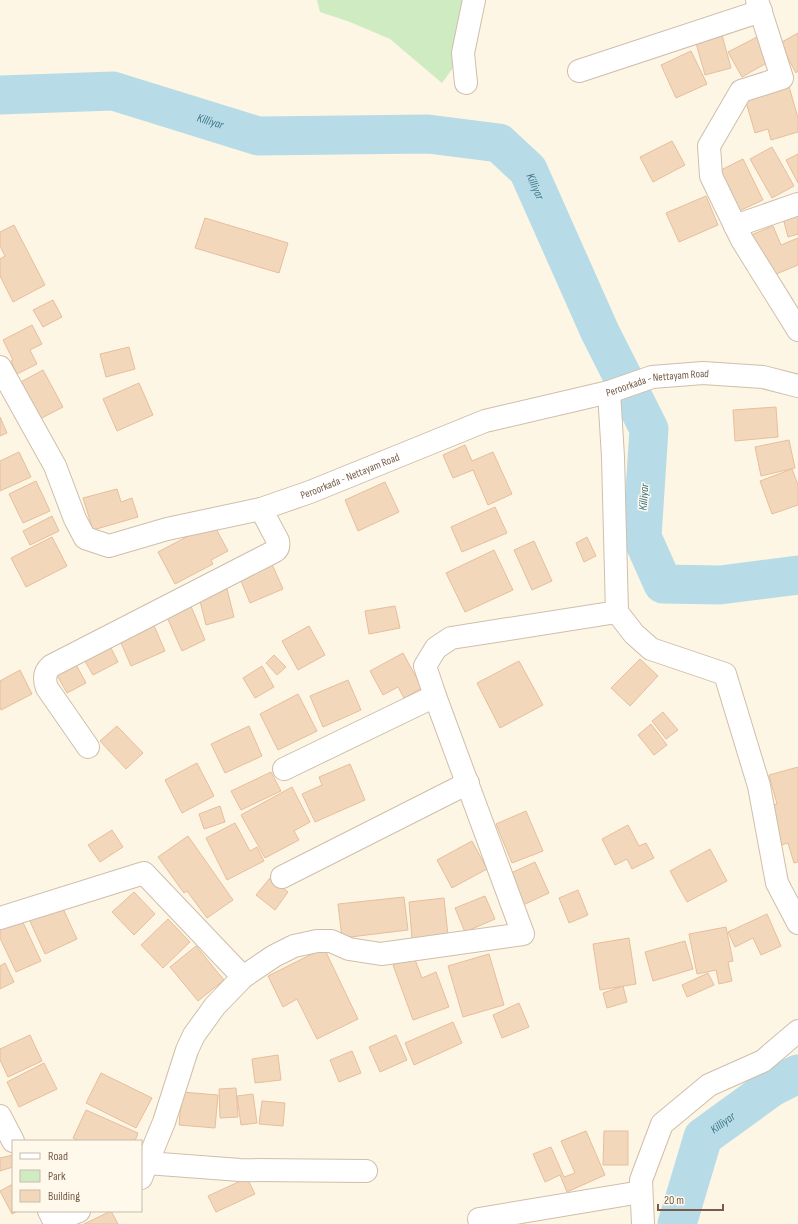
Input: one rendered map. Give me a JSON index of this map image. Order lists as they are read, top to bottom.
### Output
{
  "streets": {
    "street": ["Peroorkada - Nettayam Road"]
  },
  "water": ["Killiyar"],
  "legend": ["Road", "Park", "Building"],
  "scale_bar": "20 m"
}
